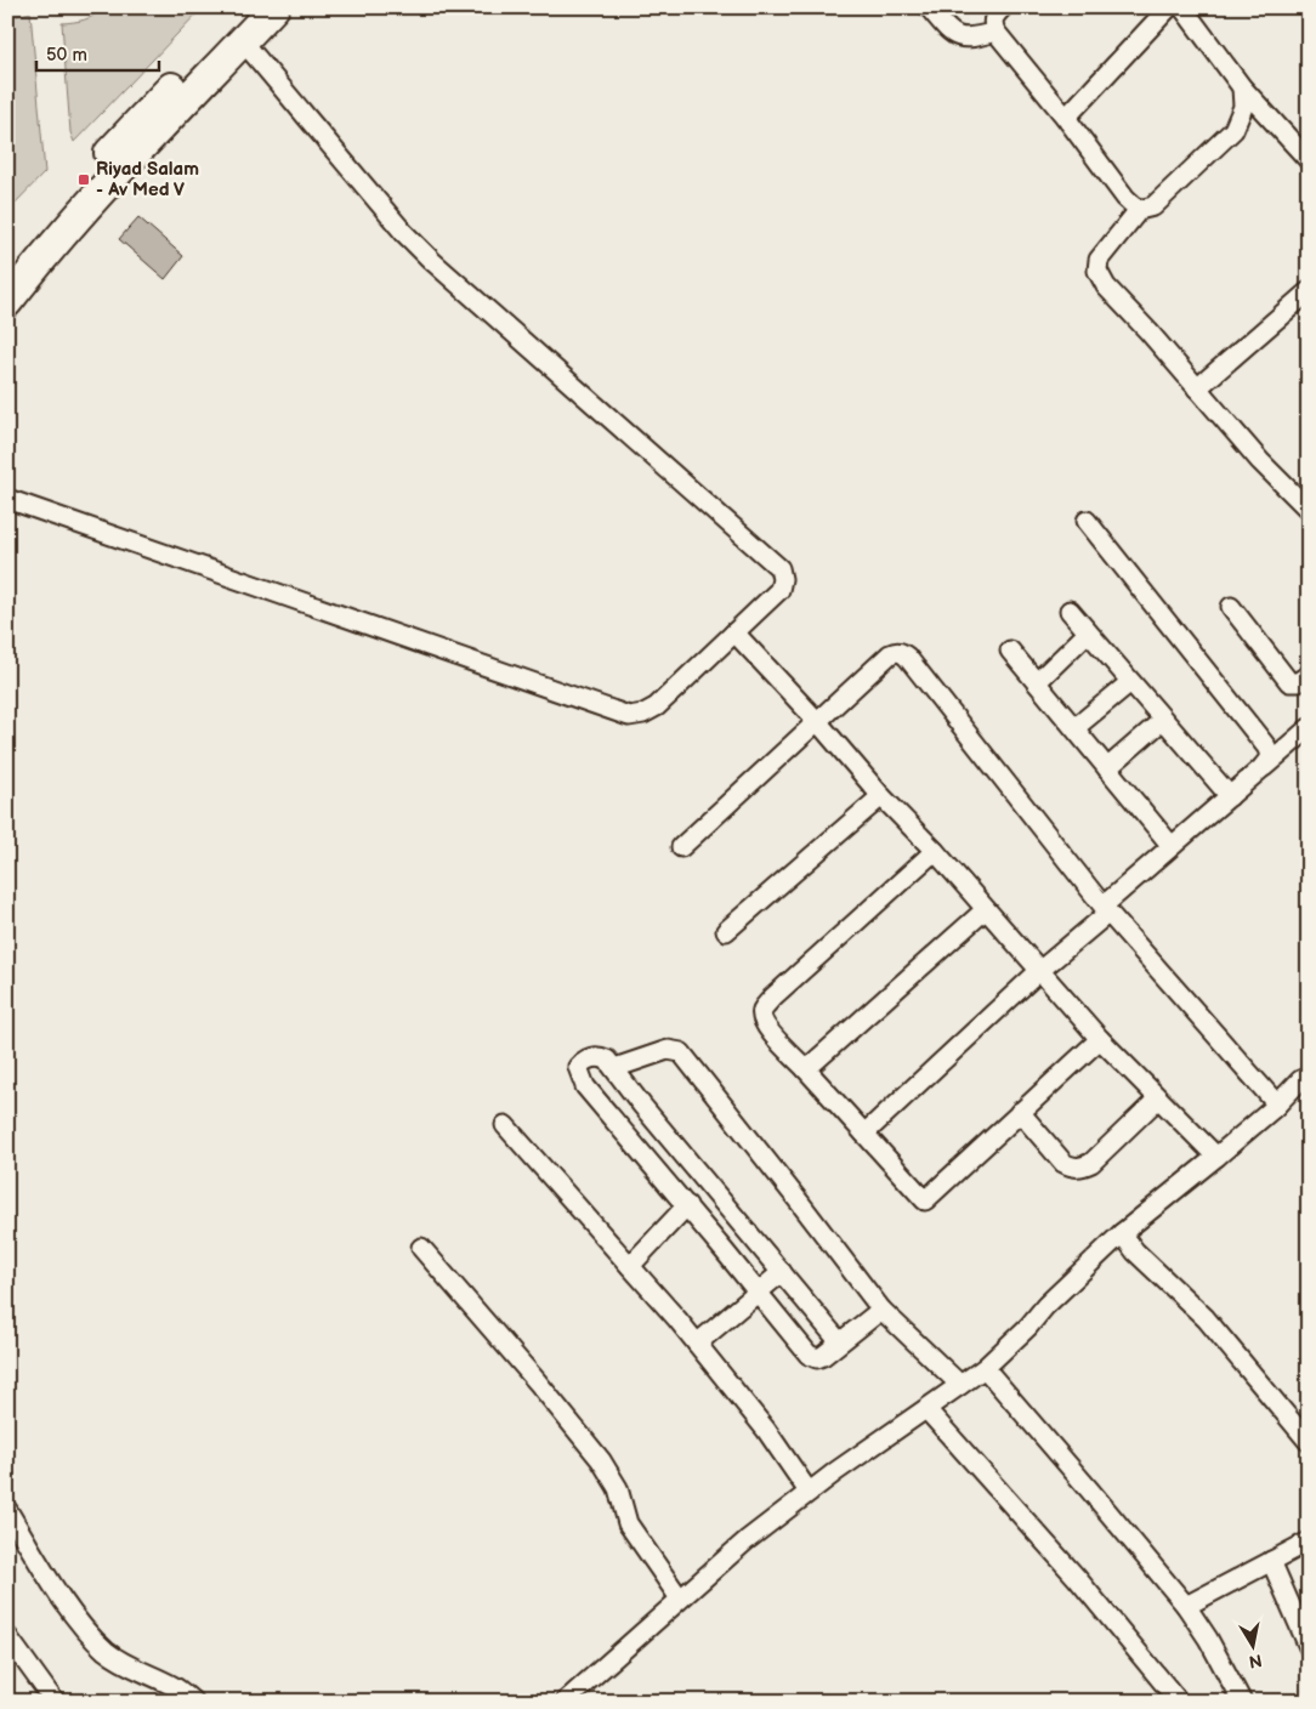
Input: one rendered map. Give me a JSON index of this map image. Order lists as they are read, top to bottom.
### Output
{
  "places": {
    "transit": ["Riyad Salam - Av Med V"]
  },
  "scale_bar": "50 m",
  "north": "bottom"
}
